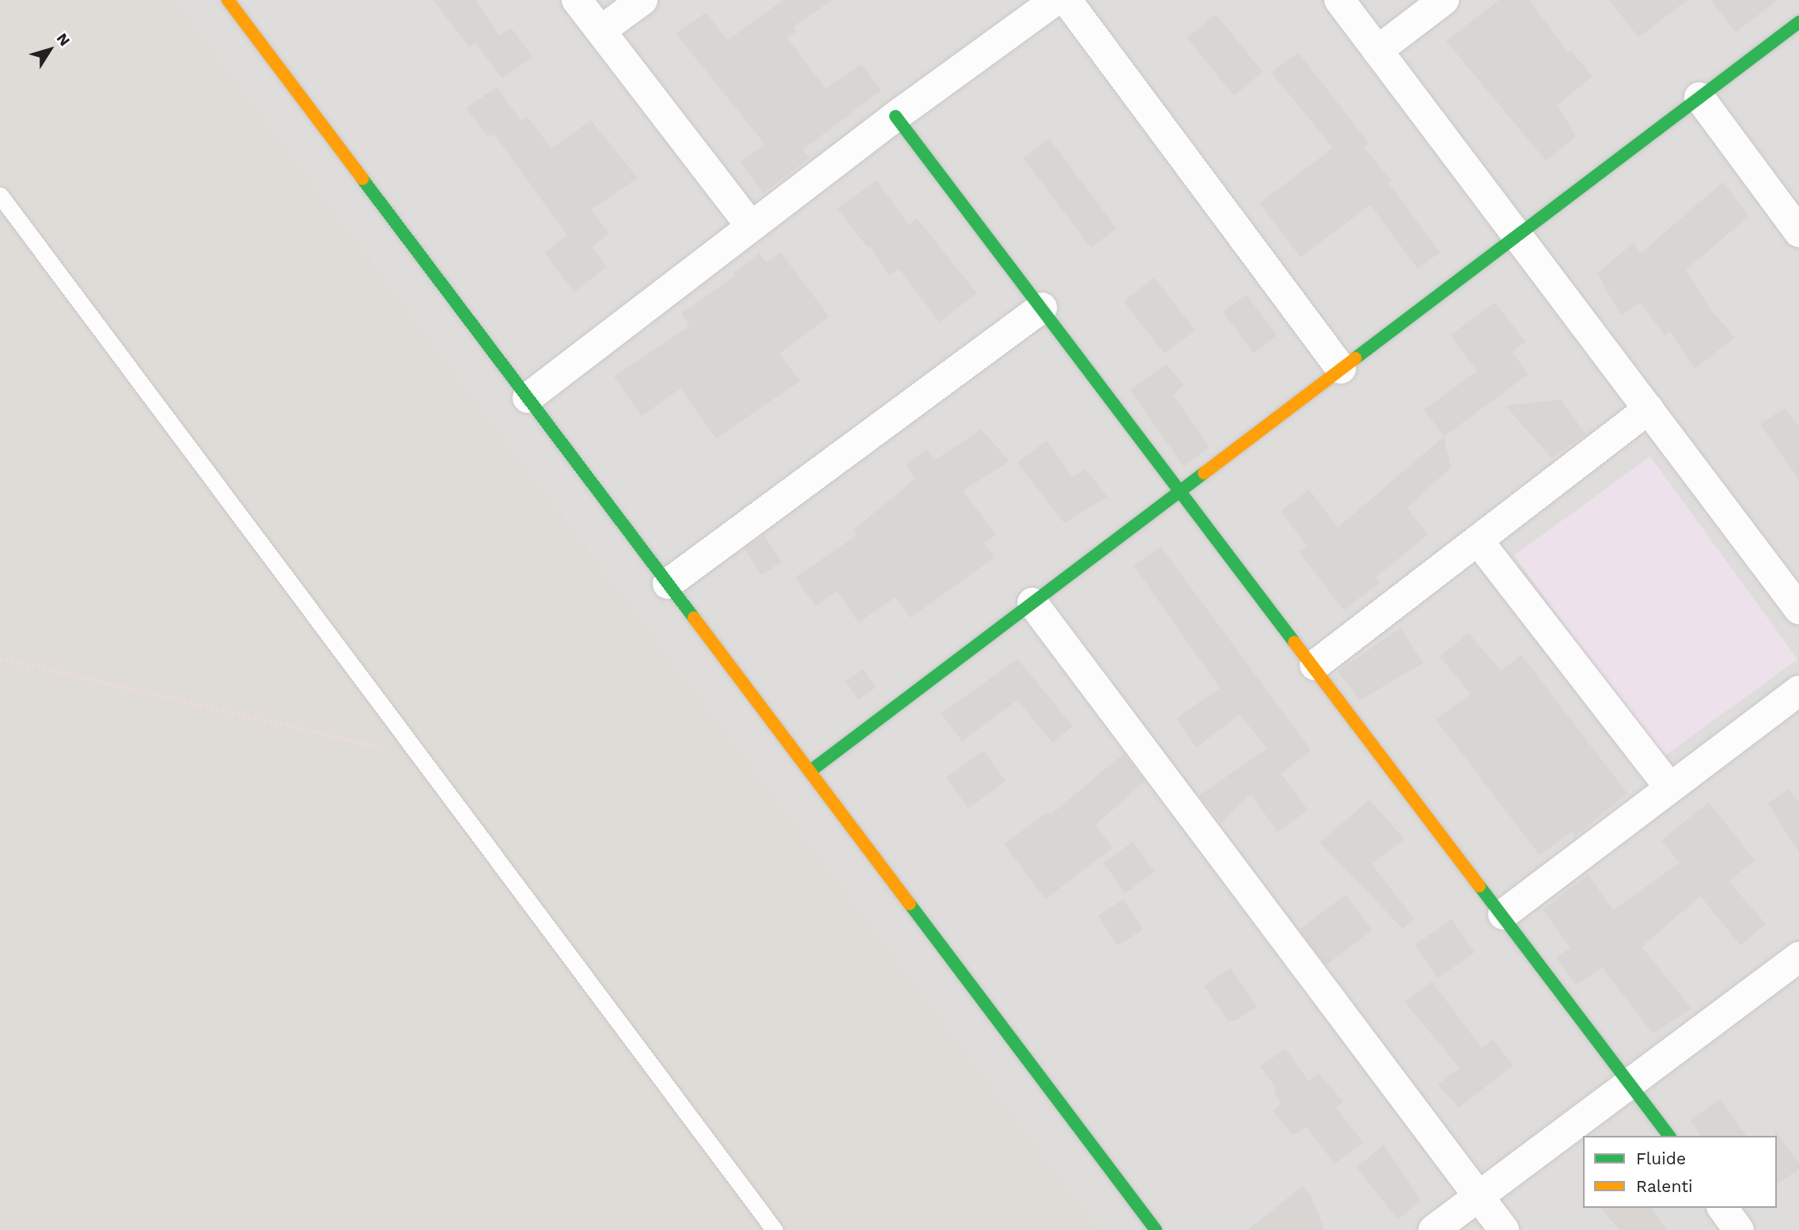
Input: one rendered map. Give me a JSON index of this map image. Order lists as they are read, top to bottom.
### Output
{
  "legend": ["Fluide", "Ralenti"],
  "north": "top right"
}
